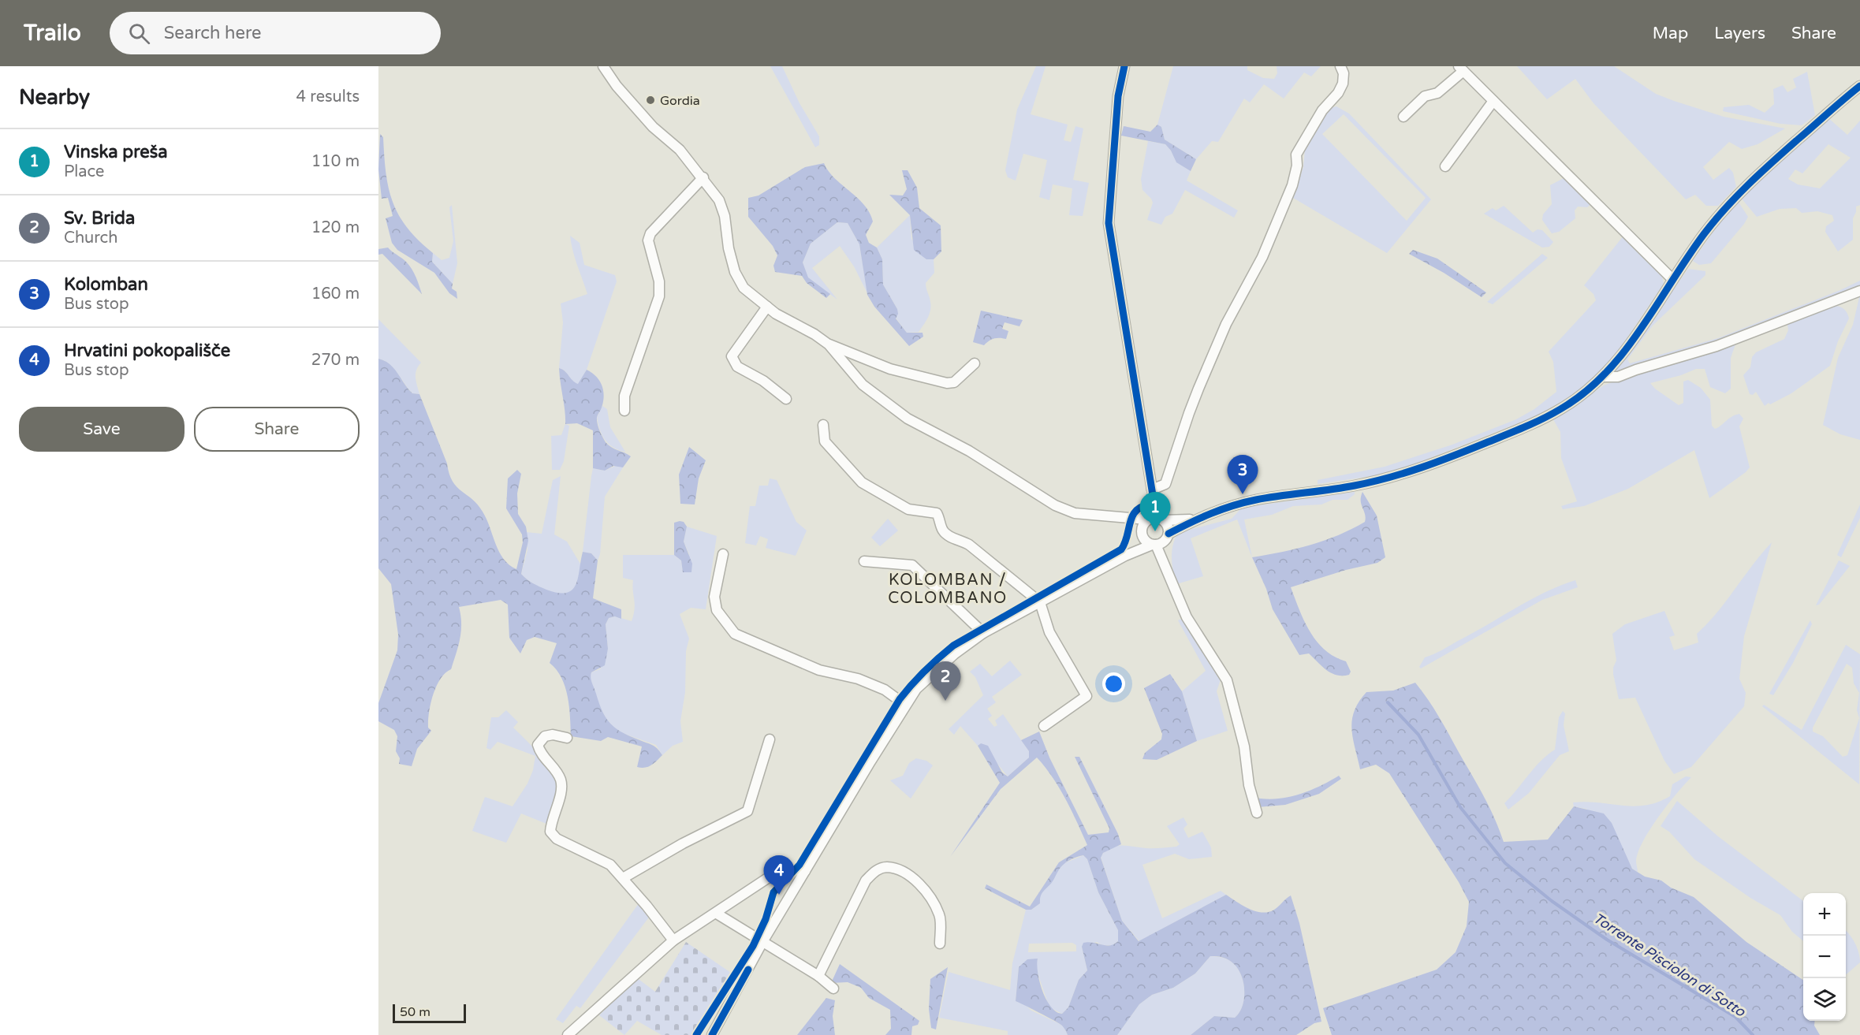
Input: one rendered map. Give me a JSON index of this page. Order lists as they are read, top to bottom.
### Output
{
  "districts": ["KOLOMBAN / COLOMBANO"],
  "water": ["Torrente Pisciolon di Sotto"],
  "places": ["Gordia"],
  "scale_bar": "50 m",
  "page": {
    "header": "Trailo",
    "search": "Search here",
    "nav": ["Map", "Layers", "Share"],
    "heading": ["Nearby", "4 results"],
    "list": [
      {
        "mark": "1",
        "name": "Vinska preša",
        "note": "Place",
        "value": "110 m"
      },
      {
        "mark": "2",
        "name": "Sv. Brida",
        "note": "Church",
        "value": "120 m"
      },
      {
        "mark": "3",
        "name": "Kolomban",
        "note": "Bus stop",
        "value": "160 m"
      },
      {
        "mark": "4",
        "name": "Hrvatini pokopališče",
        "note": "Bus stop",
        "value": "270 m"
      }
    ],
    "buttons": ["Save", "Share"],
    "pins": [
      "3",
      "1",
      "2",
      "4"
    ],
    "map_buttons": ["+", "−"],
    "scale": "50 m"
  }
}
